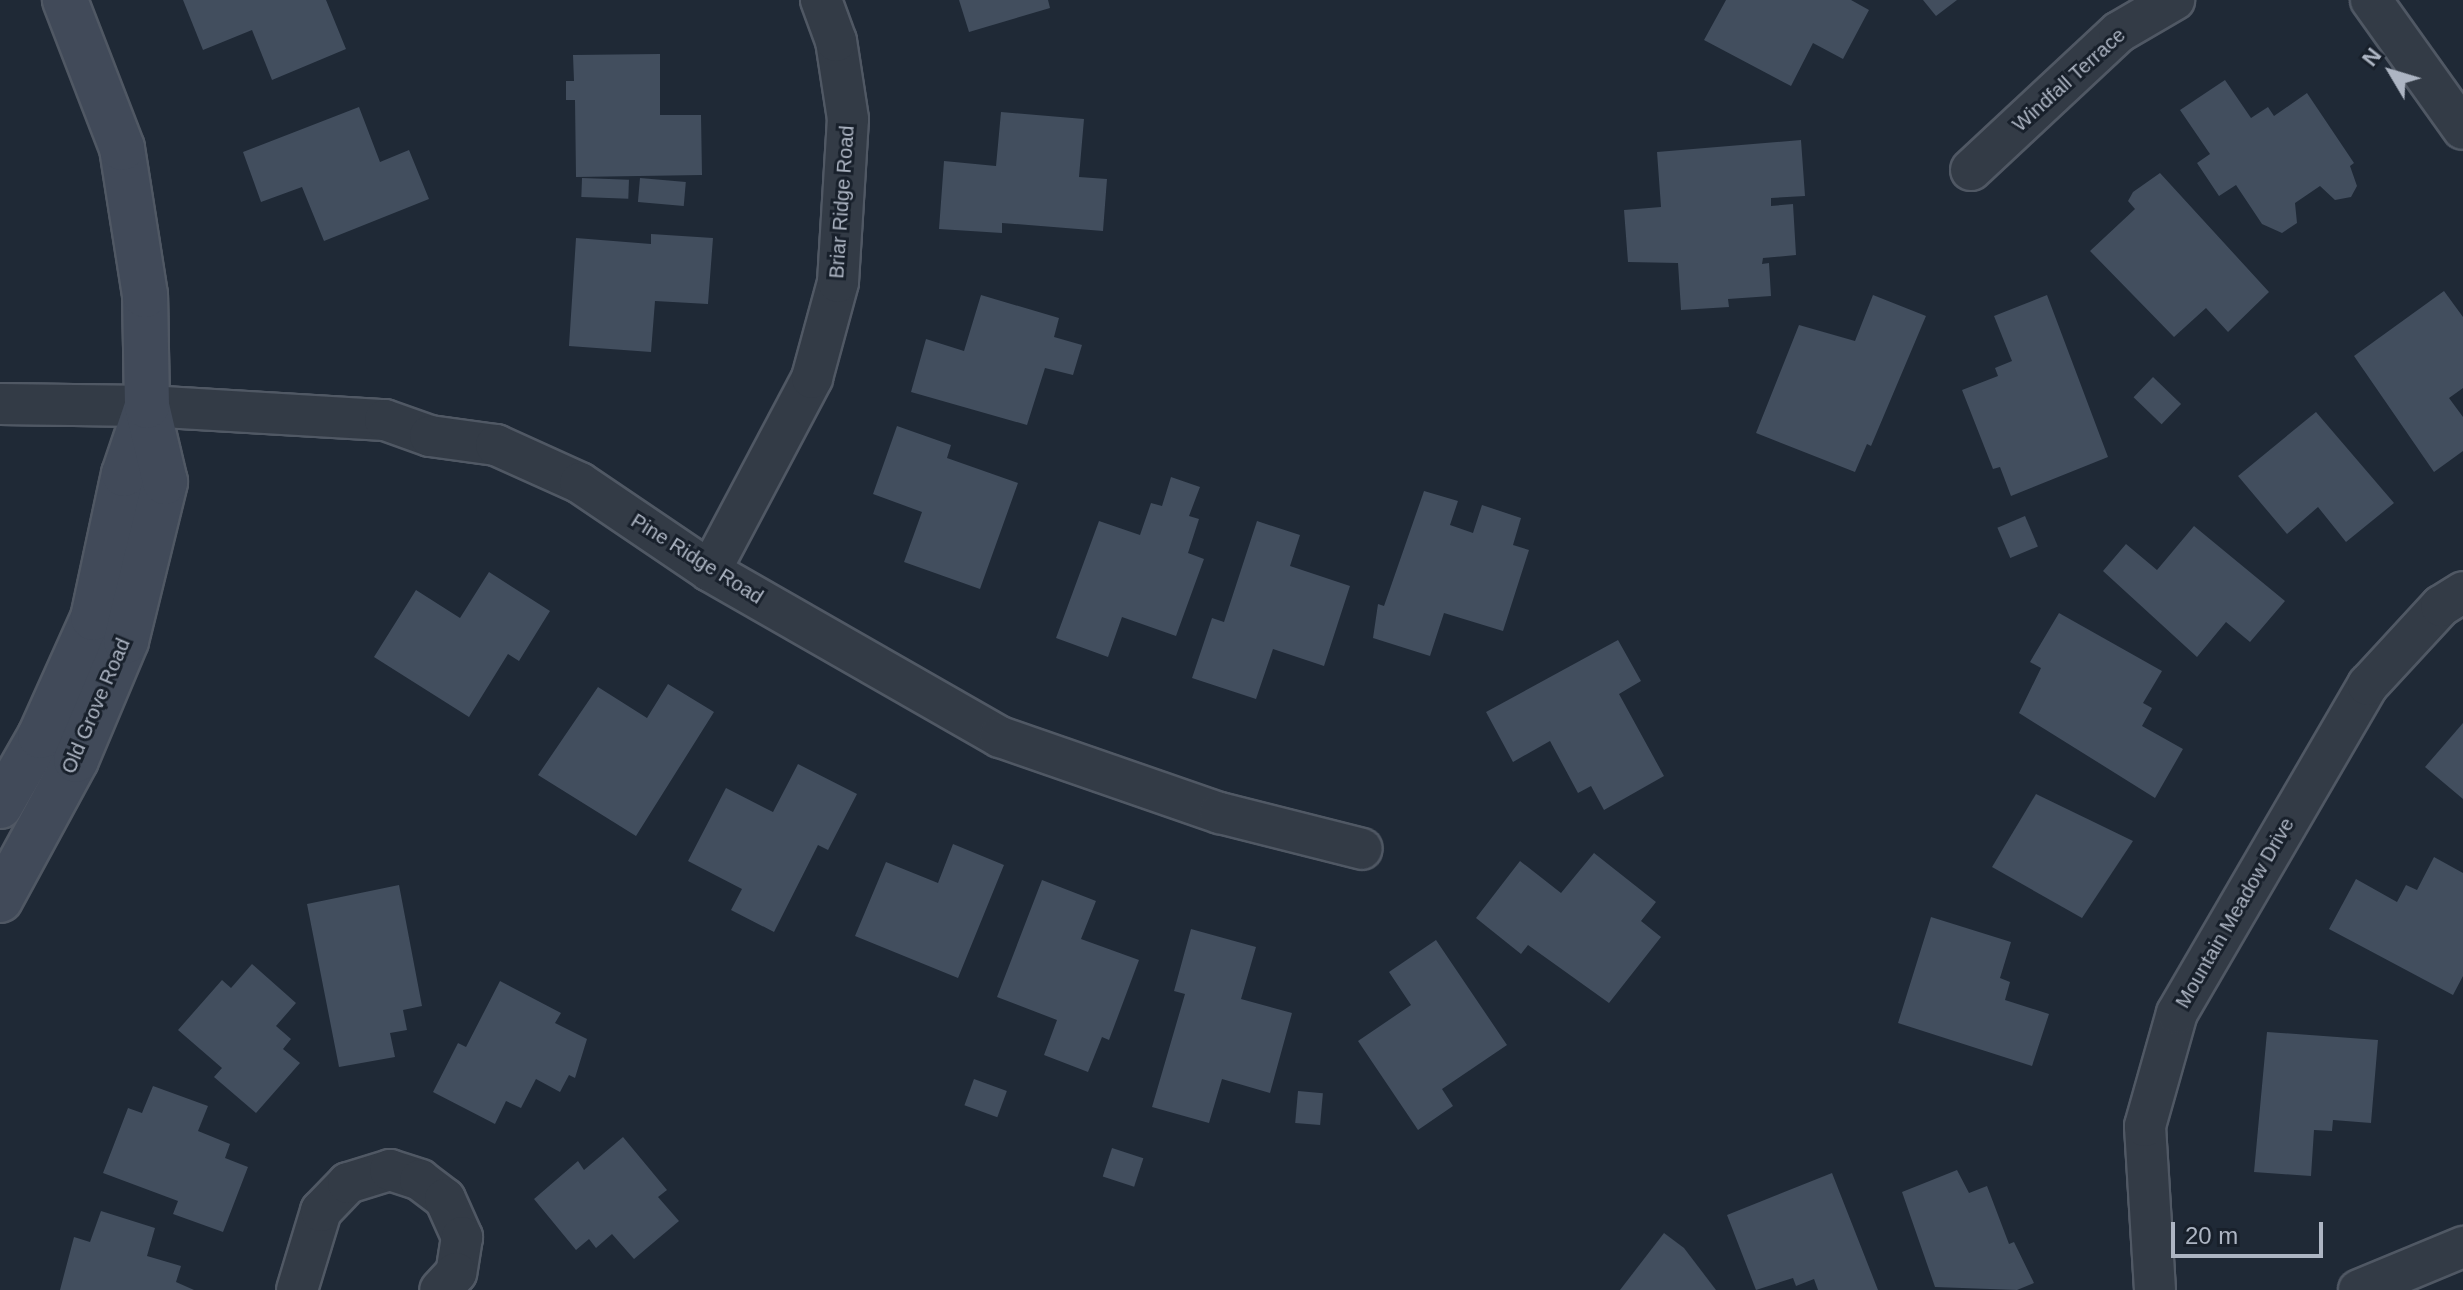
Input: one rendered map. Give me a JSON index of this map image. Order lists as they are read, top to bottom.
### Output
{
  "streets": {
    "street": [
      "Windfall Terrace",
      "Briar Ridge Road",
      "Pine Ridge Road",
      "Old Grove Road",
      "Mountain Meadow Drive"
    ]
  },
  "crossings": [
    ["Briar Ridge Road", "Pine Ridge Road"],
    ["Pine Ridge Road", "Old Grove Road"]
  ],
  "scale_bar": "20 m",
  "north": "top left"
}
